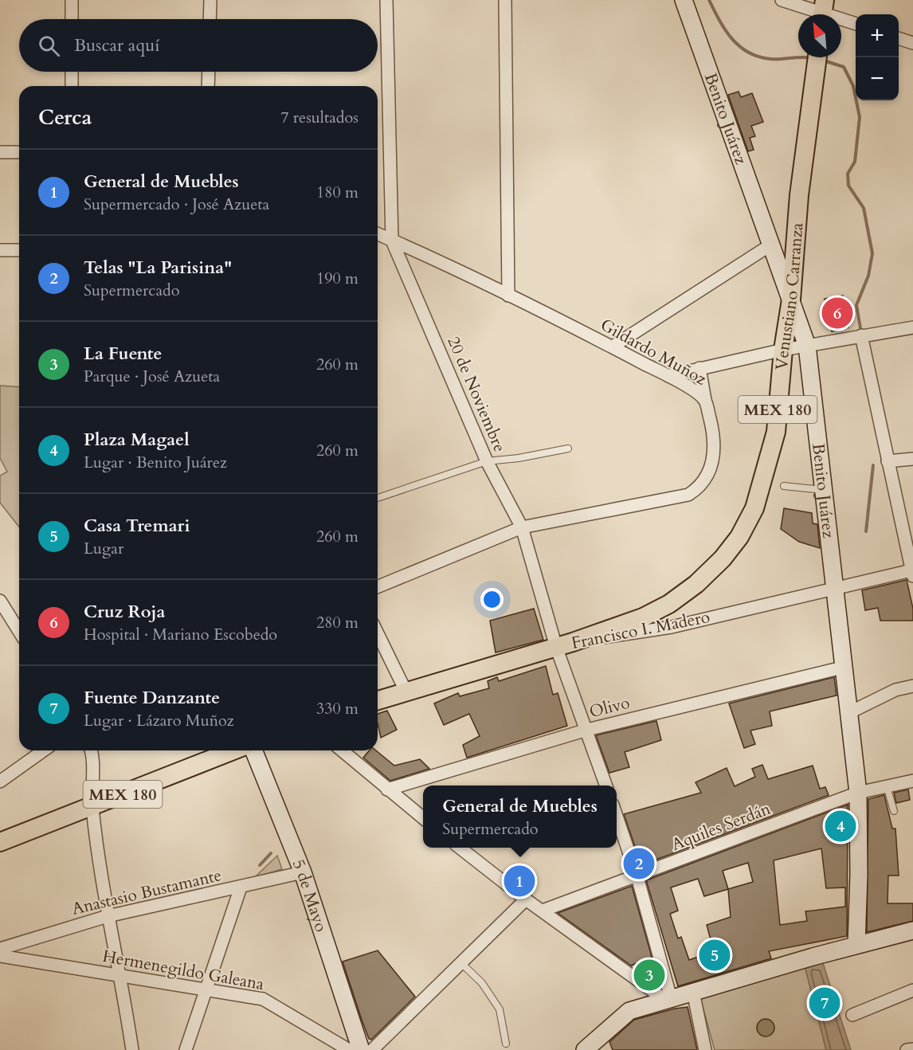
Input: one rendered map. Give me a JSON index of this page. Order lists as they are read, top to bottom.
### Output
{
  "streets": {
    "main road": ["Venustiano Carranza", "MEX 180", "Francisco I. Madero"],
    "street": [
      "Benito Juárez",
      "Gildardo Muñoz",
      "20 de Noviembre",
      "Olivo",
      "Aquiles Serdán",
      "Anastasio Bustamante",
      "5 de Mayo",
      "Hermenegildo Galeana"
    ]
  },
  "crossings": [
    ["Benito Juárez", "Venustiano Carranza"],
    ["Benito Juárez", "Francisco I. Madero"],
    ["Benito Juárez", "Olivo"],
    ["Benito Juárez", "Aquiles Serdán"],
    ["Venustiano Carranza", "20 de Noviembre"],
    ["Venustiano Carranza", "Francisco I. Madero"],
    ["Gildardo Muñoz", "20 de Noviembre"],
    ["20 de Noviembre", "Francisco I. Madero"],
    ["20 de Noviembre", "Olivo"],
    ["Anastasio Bustamante", "5 de Mayo"]
  ],
  "north": "top left",
  "page": {
    "map_buttons": ["+", "−"],
    "search": "Buscar aquí",
    "heading": ["Cerca", "7 resultados"],
    "list": [
      {
        "mark": "1",
        "name": "General de Muebles",
        "note": "Supermercado · José Azueta",
        "value": "180 m"
      },
      {
        "mark": "2",
        "name": "Telas \"La Parisina\"",
        "note": "Supermercado",
        "value": "190 m"
      },
      {
        "mark": "3",
        "name": "La Fuente",
        "note": "Parque · José Azueta",
        "value": "260 m"
      },
      {
        "mark": "4",
        "name": "Plaza Magael",
        "note": "Lugar · Benito Juárez",
        "value": "260 m"
      },
      {
        "mark": "5",
        "name": "Casa Tremari",
        "note": "Lugar",
        "value": "260 m"
      },
      {
        "mark": "6",
        "name": "Cruz Roja",
        "note": "Hospital · Mariano Escobedo",
        "value": "280 m"
      },
      {
        "mark": "7",
        "name": "Fuente Danzante",
        "note": "Lugar · Lázaro Muñoz",
        "value": "330 m"
      }
    ],
    "pins": [
      "6",
      "4",
      "2",
      "1",
      "5",
      "3",
      "7"
    ],
    "popup": ["General de Muebles", "Supermercado"]
  }
}
